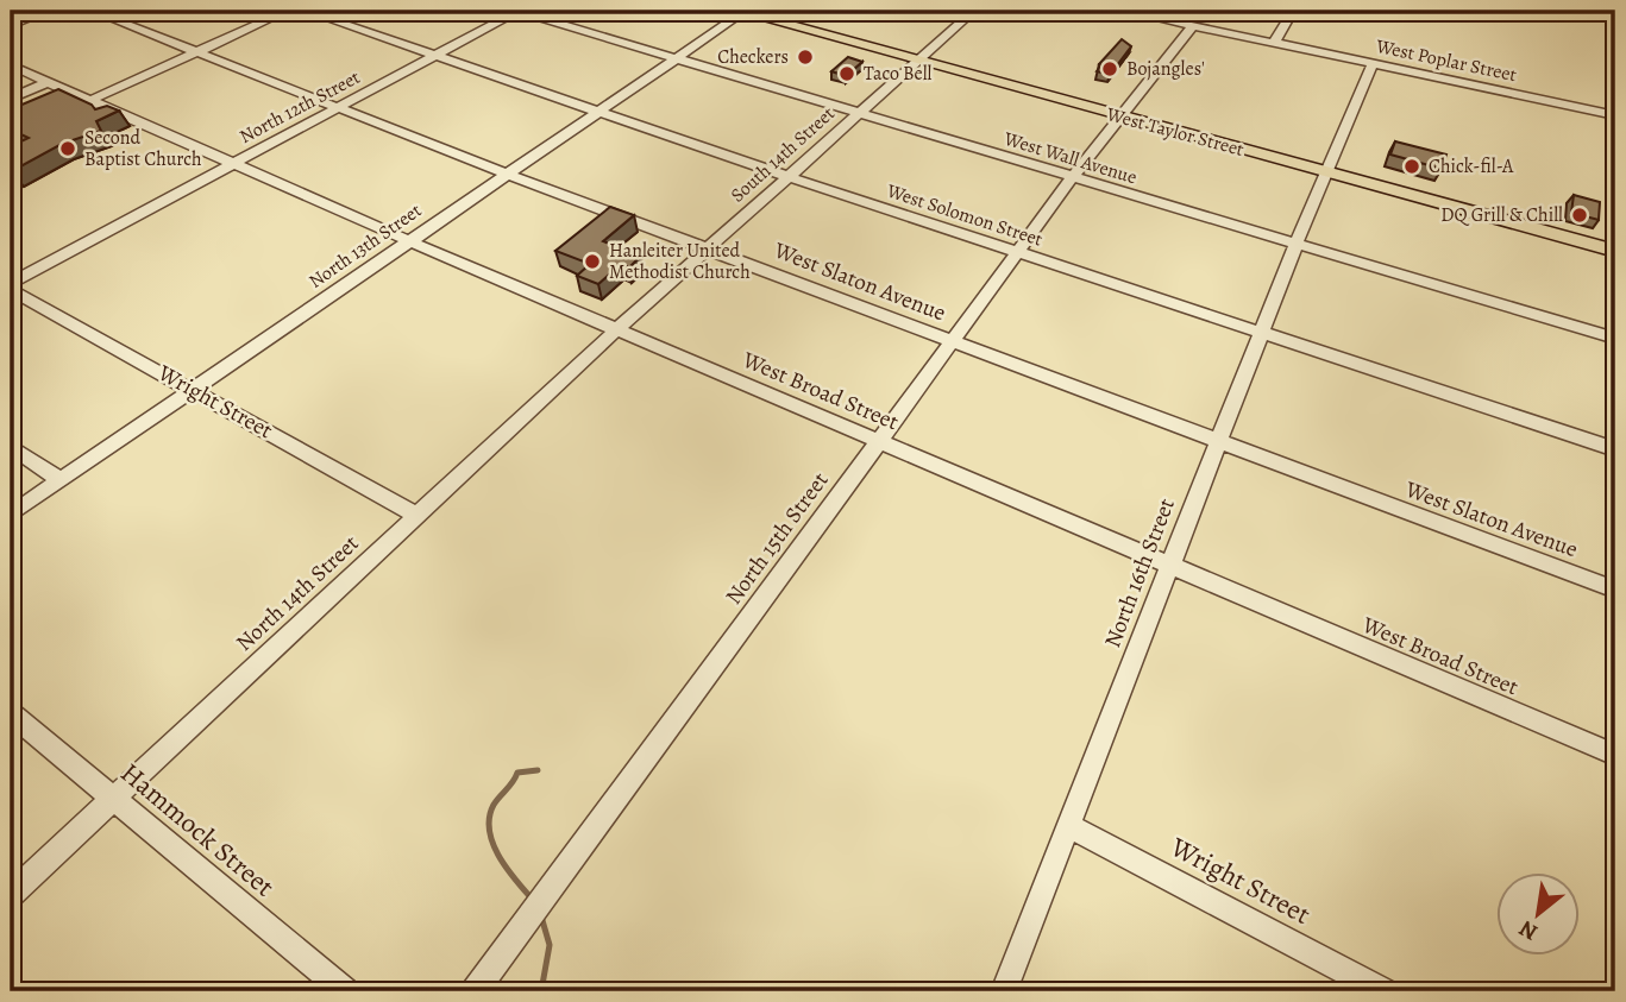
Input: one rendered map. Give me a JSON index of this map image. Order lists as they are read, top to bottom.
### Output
{
  "streets": {
    "main road": ["West Taylor Street"],
    "street": [
      "West Poplar Street",
      "North 12th Street",
      "South 14th Street",
      "West Wall Avenue",
      "West Solomon Street",
      "North 13th Street",
      "West Slaton Avenue",
      "West Broad Street",
      "Wright Street",
      "North 15th Street",
      "North 16th Street",
      "North 14th Street",
      "Hammock Street"
    ]
  },
  "crossings": [
    ["West Poplar Street", "North 15th Street"],
    ["West Poplar Street", "North 16th Street"],
    ["North 12th Street", "West Wall Avenue"],
    ["North 12th Street", "West Solomon Street"],
    ["North 12th Street", "West Slaton Avenue"],
    ["North 12th Street", "West Broad Street"],
    ["West Taylor Street", "South 14th Street"],
    ["West Taylor Street", "North 13th Street"],
    ["West Taylor Street", "North 15th Street"],
    ["West Taylor Street", "North 16th Street"],
    ["South 14th Street", "West Wall Avenue"],
    ["South 14th Street", "West Solomon Street"],
    ["South 14th Street", "West Slaton Avenue"],
    ["South 14th Street", "West Broad Street"],
    ["South 14th Street", "North 14th Street"],
    ["West Wall Avenue", "North 13th Street"],
    ["West Wall Avenue", "North 15th Street"],
    ["West Wall Avenue", "North 16th Street"],
    ["West Solomon Street", "North 13th Street"],
    ["West Solomon Street", "North 15th Street"],
    ["West Solomon Street", "North 16th Street"],
    ["North 13th Street", "West Slaton Avenue"],
    ["North 13th Street", "West Broad Street"],
    ["North 13th Street", "Wright Street"],
    ["West Slaton Avenue", "North 15th Street"],
    ["West Slaton Avenue", "North 16th Street"],
    ["West Broad Street", "North 15th Street"],
    ["West Broad Street", "North 16th Street"],
    ["West Broad Street", "North 14th Street"],
    ["Wright Street", "North 16th Street"],
    ["Wright Street", "North 14th Street"],
    ["North 14th Street", "Hammock Street"]
  ],
  "places": [
    "Checkers",
    "Bojangles'",
    "Taco Bell",
    "Second Baptist Church",
    "Chick-fil-A",
    "DQ Grill & Chill",
    "Hanleiter United Methodist Church"
  ],
  "north": "bottom left"
}
